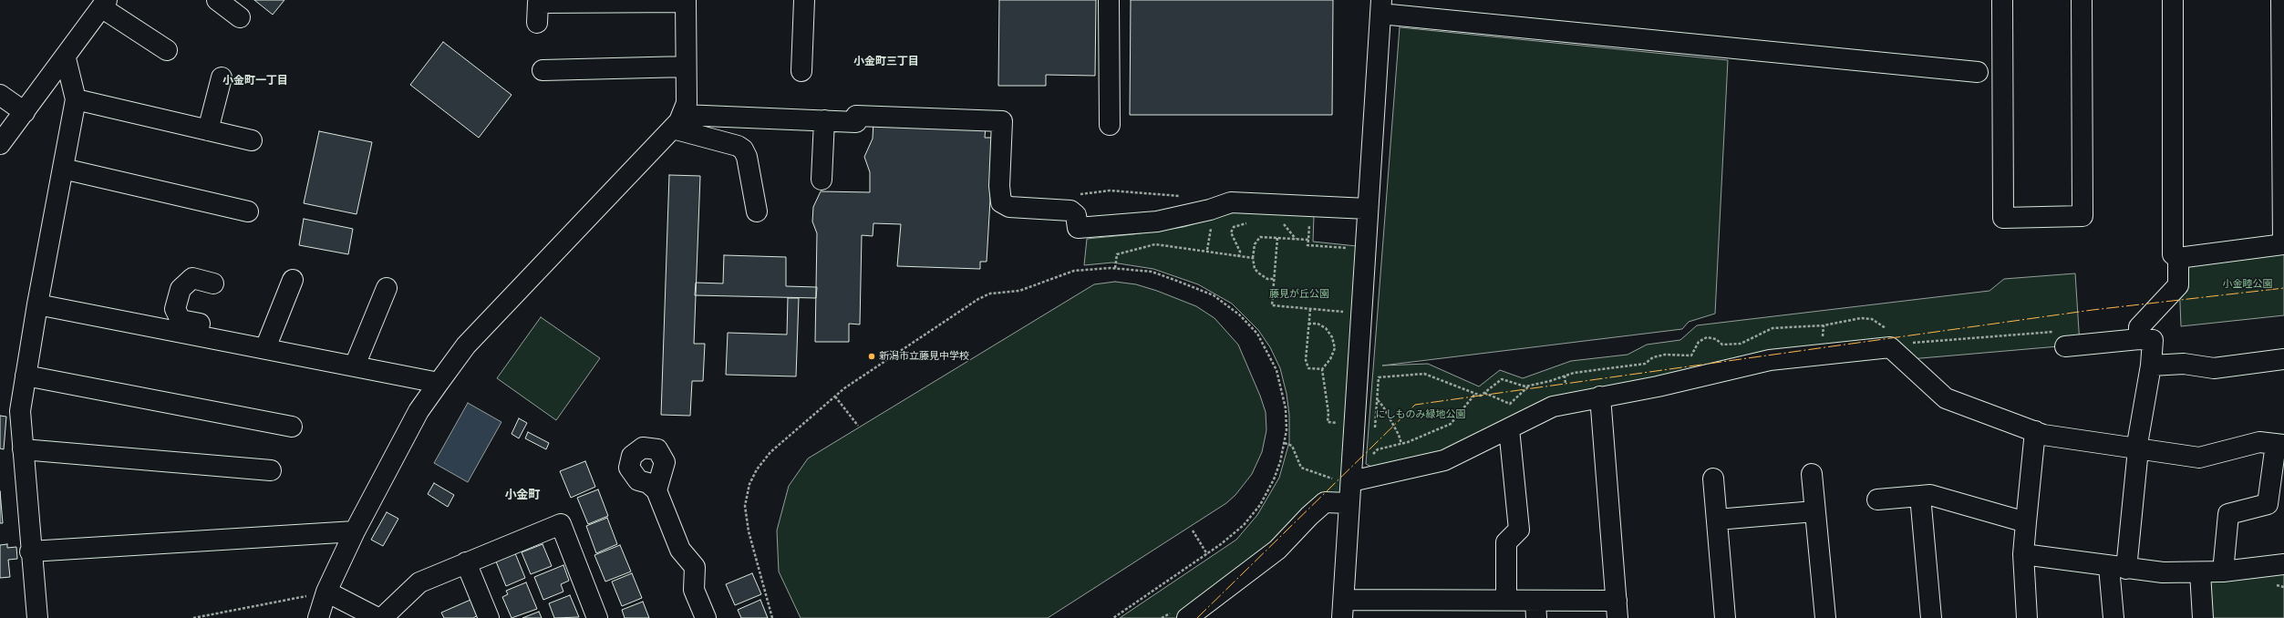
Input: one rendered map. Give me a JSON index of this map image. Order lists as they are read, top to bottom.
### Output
{
  "districts": ["小金町三丁目", "小金町一丁目", "小金町"],
  "parks": ["小金睦公園", "藤見が丘公園", "にしものみ緑地公園"],
  "places": ["新潟市立藤見中学校"]
}
